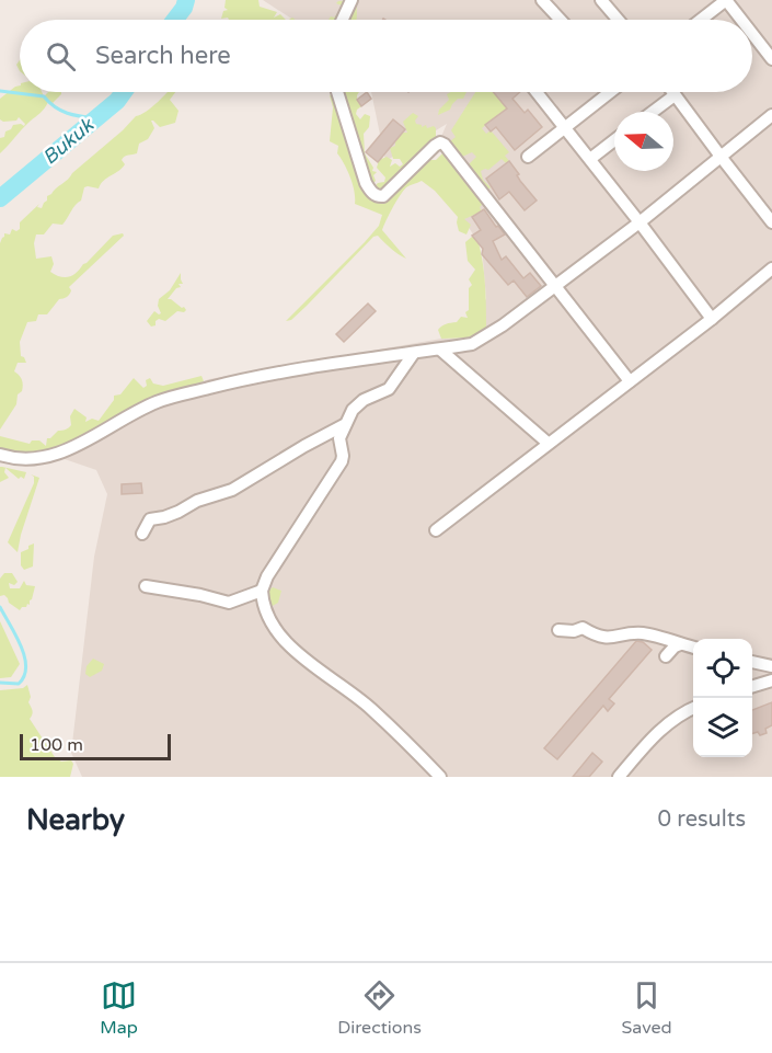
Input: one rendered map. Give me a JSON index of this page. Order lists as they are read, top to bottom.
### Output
{
  "water": ["Bukuk"],
  "scale_bar": "100 m",
  "north": "left",
  "page": {
    "search": "Search here",
    "scale": "100 m",
    "heading": ["Nearby", "0 results"],
    "nav": ["Map", "Directions", "Saved"]
  }
}
